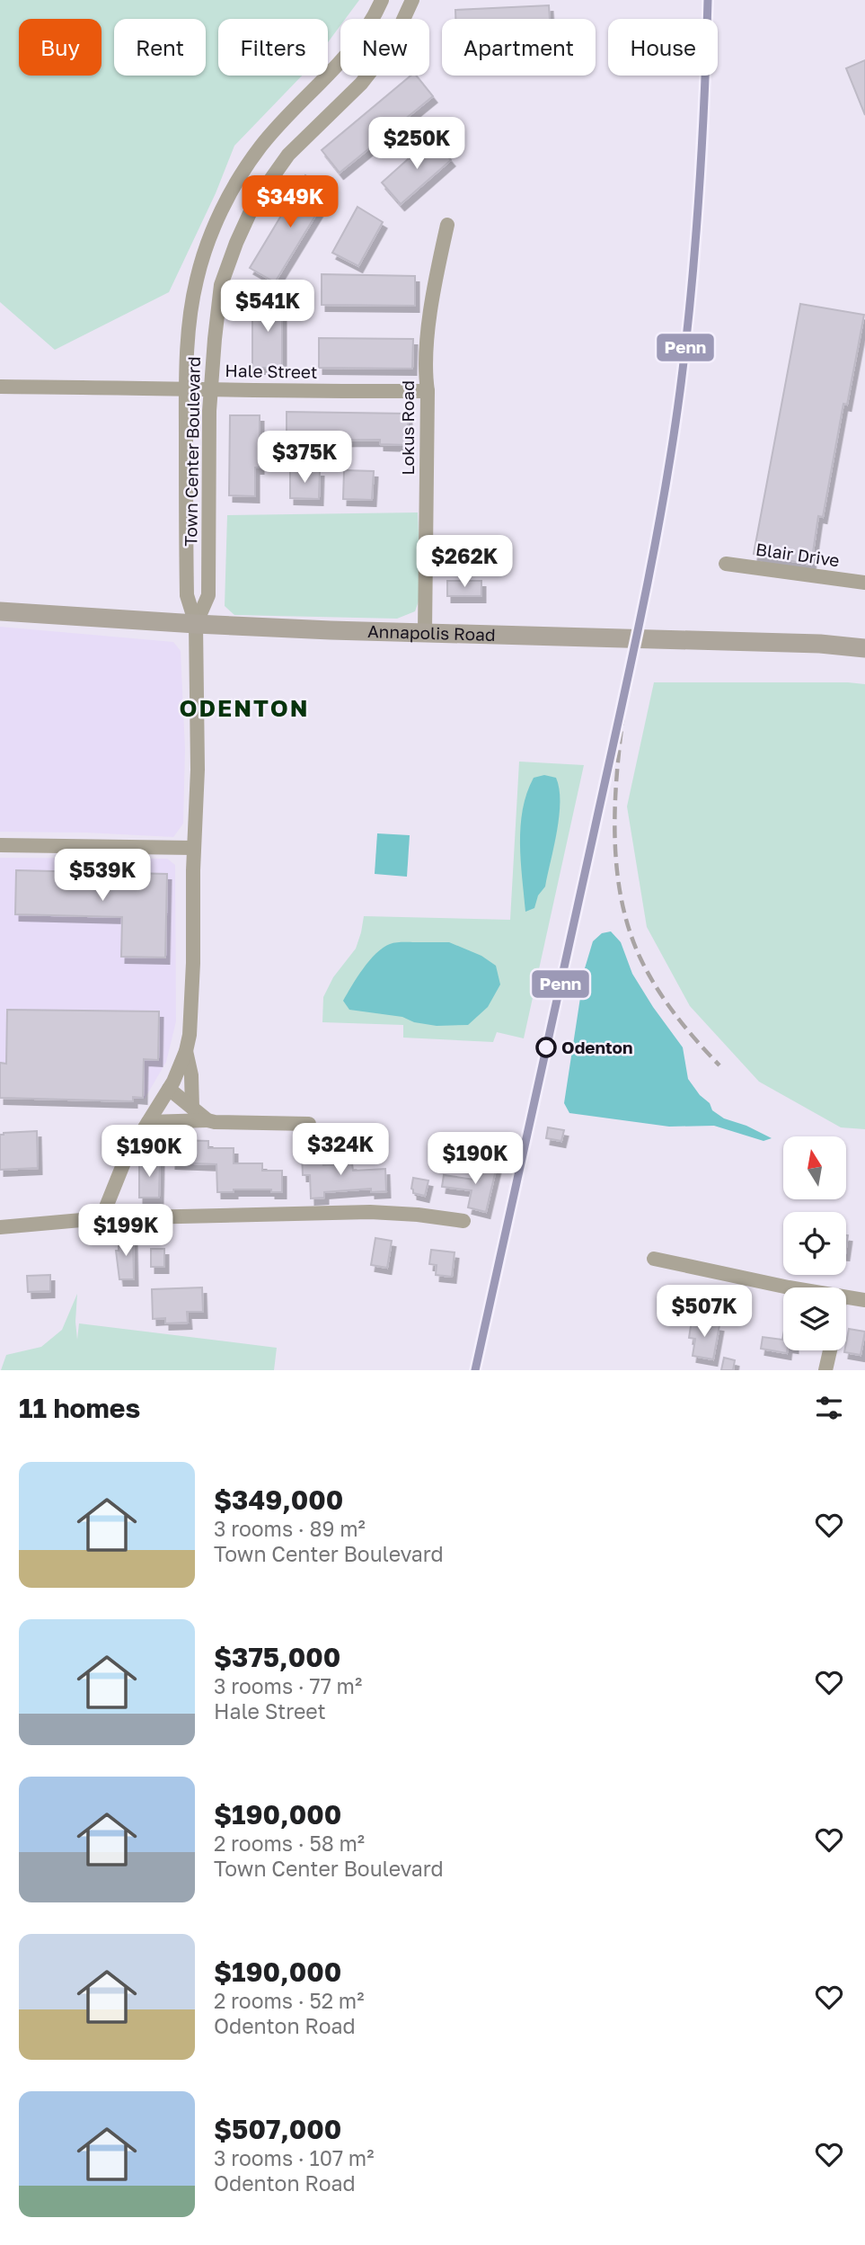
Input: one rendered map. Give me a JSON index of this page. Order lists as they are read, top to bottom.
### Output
{
  "streets": {
    "main road": ["Annapolis Road"],
    "street": [
      "Hale Street",
      "Lokus Road",
      "Town Center Boulevard",
      "Blair Drive"
    ]
  },
  "crossings": [
    ["Hale Street", "Lokus Road"],
    ["Hale Street", "Town Center Boulevard"],
    ["Lokus Road", "Annapolis Road"],
    ["Town Center Boulevard", "Annapolis Road"]
  ],
  "districts": ["ODENTON"],
  "places": ["Odenton"],
  "lines": ["transit line Penn"],
  "north": "top",
  "page": {
    "chip": [
      "Buy",
      "Rent",
      "Filters",
      "New",
      "Apartment",
      "House"
    ],
    "price": [
      "$250K",
      "$349K",
      "$541K",
      "$375K",
      "$262K",
      "$539K",
      "$324K",
      "$190K",
      "$190K",
      "$199K",
      "$507K"
    ],
    "heading": "11 homes",
    "list": [
      {
        "name": "$349,000",
        "note": "3 rooms · 89 m² · Town Center Boulevard"
      },
      {
        "name": "$375,000",
        "note": "3 rooms · 77 m² · Hale Street"
      },
      {
        "name": "$190,000",
        "note": "2 rooms · 58 m² · Town Center Boulevard"
      },
      {
        "name": "$190,000",
        "note": "2 rooms · 52 m² · Odenton Road"
      },
      {
        "name": "$507,000",
        "note": "3 rooms · 107 m² · Odenton Road"
      }
    ]
  }
}
